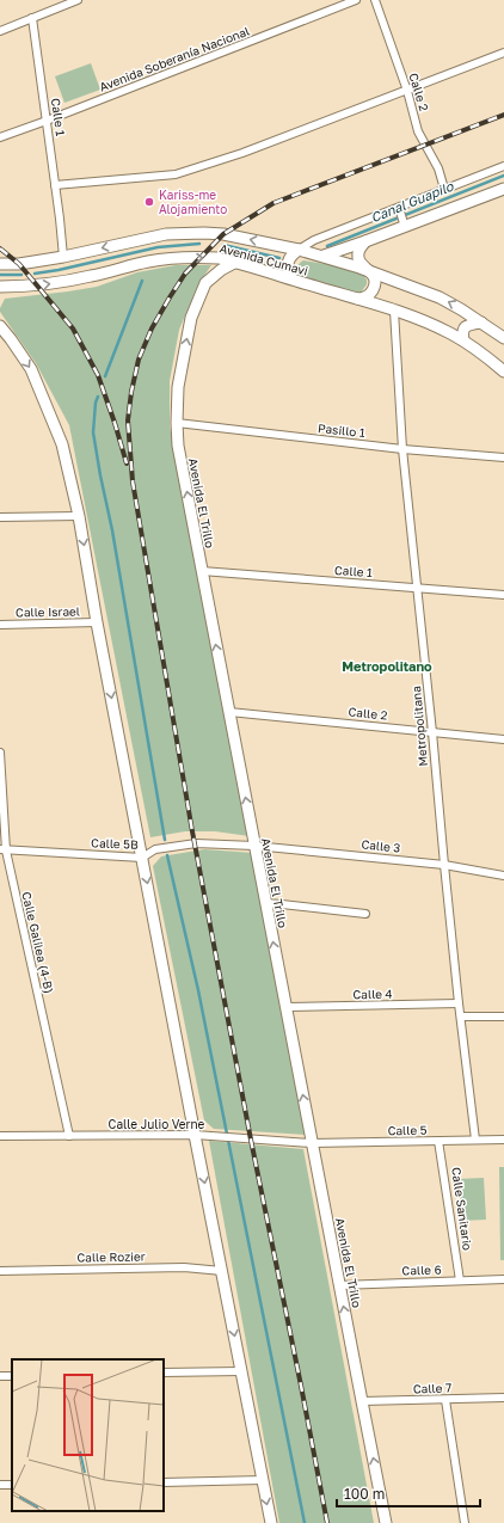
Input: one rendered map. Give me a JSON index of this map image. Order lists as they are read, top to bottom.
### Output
{
  "streets": {
    "main road": ["Avenida Cumavi", "Avenida El Trillo"],
    "street": [
      "Avenida Soberanía Nacional",
      "Calle 2",
      "Calle 1",
      "Pasillo 1",
      "Calle Israel",
      "Metropolitana",
      "Calle 5B",
      "Calle 3",
      "Calle Galilea (4-B)",
      "Calle 4",
      "Calle Julio Verne",
      "Calle 5",
      "Calle Sanitario",
      "Calle Rozier",
      "Calle 6",
      "Calle 7"
    ]
  },
  "crossings": [
    ["Avenida Soberanía Nacional", "Calle 1"],
    ["Calle 2", "Avenida El Trillo"],
    ["Calle 2", "Metropolitana"],
    ["Calle 1", "Avenida Cumavi"],
    ["Calle 1", "Avenida El Trillo"],
    ["Calle 1", "Metropolitana"],
    ["Avenida Cumavi", "Avenida El Trillo"],
    ["Avenida Cumavi", "Metropolitana"],
    ["Pasillo 1", "Avenida El Trillo"],
    ["Pasillo 1", "Metropolitana"],
    ["Avenida El Trillo", "Calle 5B"],
    ["Avenida El Trillo", "Calle 3"],
    ["Avenida El Trillo", "Calle 4"],
    ["Avenida El Trillo", "Calle Julio Verne"],
    ["Avenida El Trillo", "Calle 5"],
    ["Avenida El Trillo", "Calle 6"],
    ["Avenida El Trillo", "Calle 7"],
    ["Metropolitana", "Calle 3"],
    ["Metropolitana", "Calle 4"],
    ["Metropolitana", "Calle 5"],
    ["Calle 5B", "Calle 3"],
    ["Calle 5B", "Calle Galilea (4-B)"],
    ["Calle Galilea (4-B)", "Calle Julio Verne"],
    ["Calle Julio Verne", "Calle 5"],
    ["Calle 5", "Calle Sanitario"],
    ["Calle Sanitario", "Calle 6"]
  ],
  "one_way": ["Avenida El Trillo"],
  "districts": ["Metropolitano"],
  "water": ["Canal Guapilo"],
  "places": ["Kariss-me Alojamiento"],
  "scale_bar": "100 m"
}
